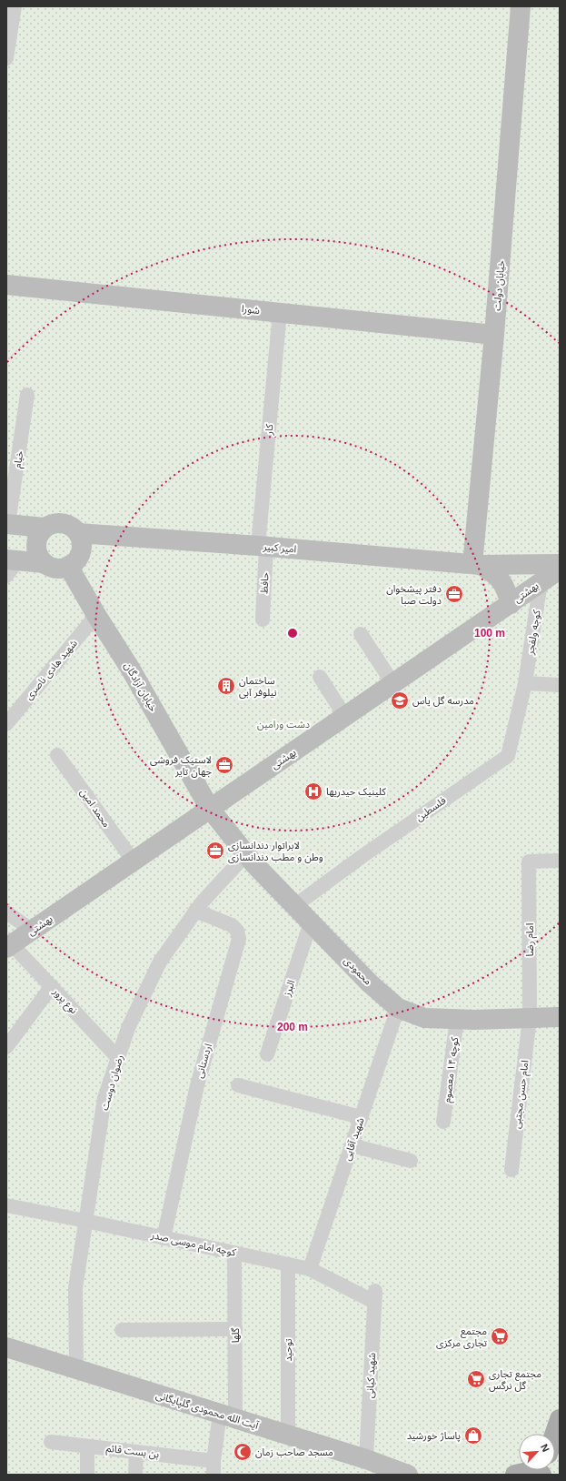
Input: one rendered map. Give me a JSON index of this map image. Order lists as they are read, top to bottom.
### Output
{
  "streets": {
    "street": [
      "خیابان دولت",
      "شورا",
      "کار",
      "خیام",
      "امیر کبیر",
      "حافظ",
      "بهشتی",
      "کوجه ولفجر",
      "شهید هادی ناصری",
      "خیابان آزادگان",
      "محمد امین",
      "فلسطین",
      "امام رضا",
      "محمودی",
      "البرز",
      "نوع پرور",
      "اردستانی",
      "کوچه ۱۴ معصوم",
      "رضوان دوست",
      "امام حسن مجتبی",
      "شهید آقایی",
      "کوچه امام موسی صدر",
      "گلها",
      "توحید",
      "شهید کیانی",
      "آیت الله محمودی گلپایگانی",
      "بن بست قائم"
    ]
  },
  "crossings": [
    ["خیابان دولت", "شورا"],
    ["خیابان دولت", "امیر کبیر"],
    ["شورا", "کار"],
    ["کار", "امیر کبیر"],
    ["کار", "حافظ"],
    ["امیر کبیر", "حافظ"],
    ["امیر کبیر", "خیابان آزادگان"],
    ["بهشتی", "کوجه ولفجر"],
    ["بهشتی", "خیابان آزادگان"],
    ["بهشتی", "محمد امین"],
    ["بهشتی", "محمودی"],
    ["بهشتی", "نوع پرور"],
    ["کوجه ولفجر", "فلسطین"],
    ["شهید هادی ناصری", "خیابان آزادگان"],
    ["خیابان آزادگان", "محمودی"],
    ["فلسطین", "محمودی"],
    ["امام رضا", "محمودی"],
    ["امام رضا", "امام حسن مجتبی"],
    ["محمودی", "البرز"],
    ["محمودی", "کوچه ۱۴ معصوم"],
    ["محمودی", "رضوان دوست"],
    ["محمودی", "امام حسن مجتبی"],
    ["محمودی", "شهید آقایی"],
    ["نوع پرور", "رضوان دوست"],
    ["اردستانی", "رضوان دوست"],
    ["اردستانی", "کوچه امام موسی صدر"],
    ["رضوان دوست", "کوچه امام موسی صدر"],
    ["رضوان دوست", "آیت الله محمودی گلپایگانی"],
    ["شهید آقایی", "کوچه امام موسی صدر"],
    ["کوچه امام موسی صدر", "گلها"],
    ["کوچه امام موسی صدر", "توحید"],
    ["کوچه امام موسی صدر", "شهید کیانی"],
    ["گلها", "آیت الله محمودی گلپایگانی"],
    ["گلها", "بن بست قائم"],
    ["توحید", "آیت الله محمودی گلپایگانی"],
    ["شهید کیانی", "آیت الله محمودی گلپایگانی"]
  ],
  "parks": ["دشت ورامین"],
  "places": {
    "office": ["دفتر پیشخوان دولت صبا", "لاستیک فروشی جهان تایر", "لابراتوار دندانسازی وطن و مطب دندانسازی"],
    "building": ["ساختمان نیلوفر آبی"],
    "school or university": ["مدرسه گل یاس"],
    "hospital": ["کلینیک حیدریها"],
    "supermarket": ["مجتمع تجاری مرکزی", "مجتمع تجاری گل نرگس"],
    "shop": ["پاساژ خورشید"],
    "mosque": ["مسجد صاحب زمان"]
  },
  "north": "top right",
  "rings": ["100 m", "200 m"]
}
